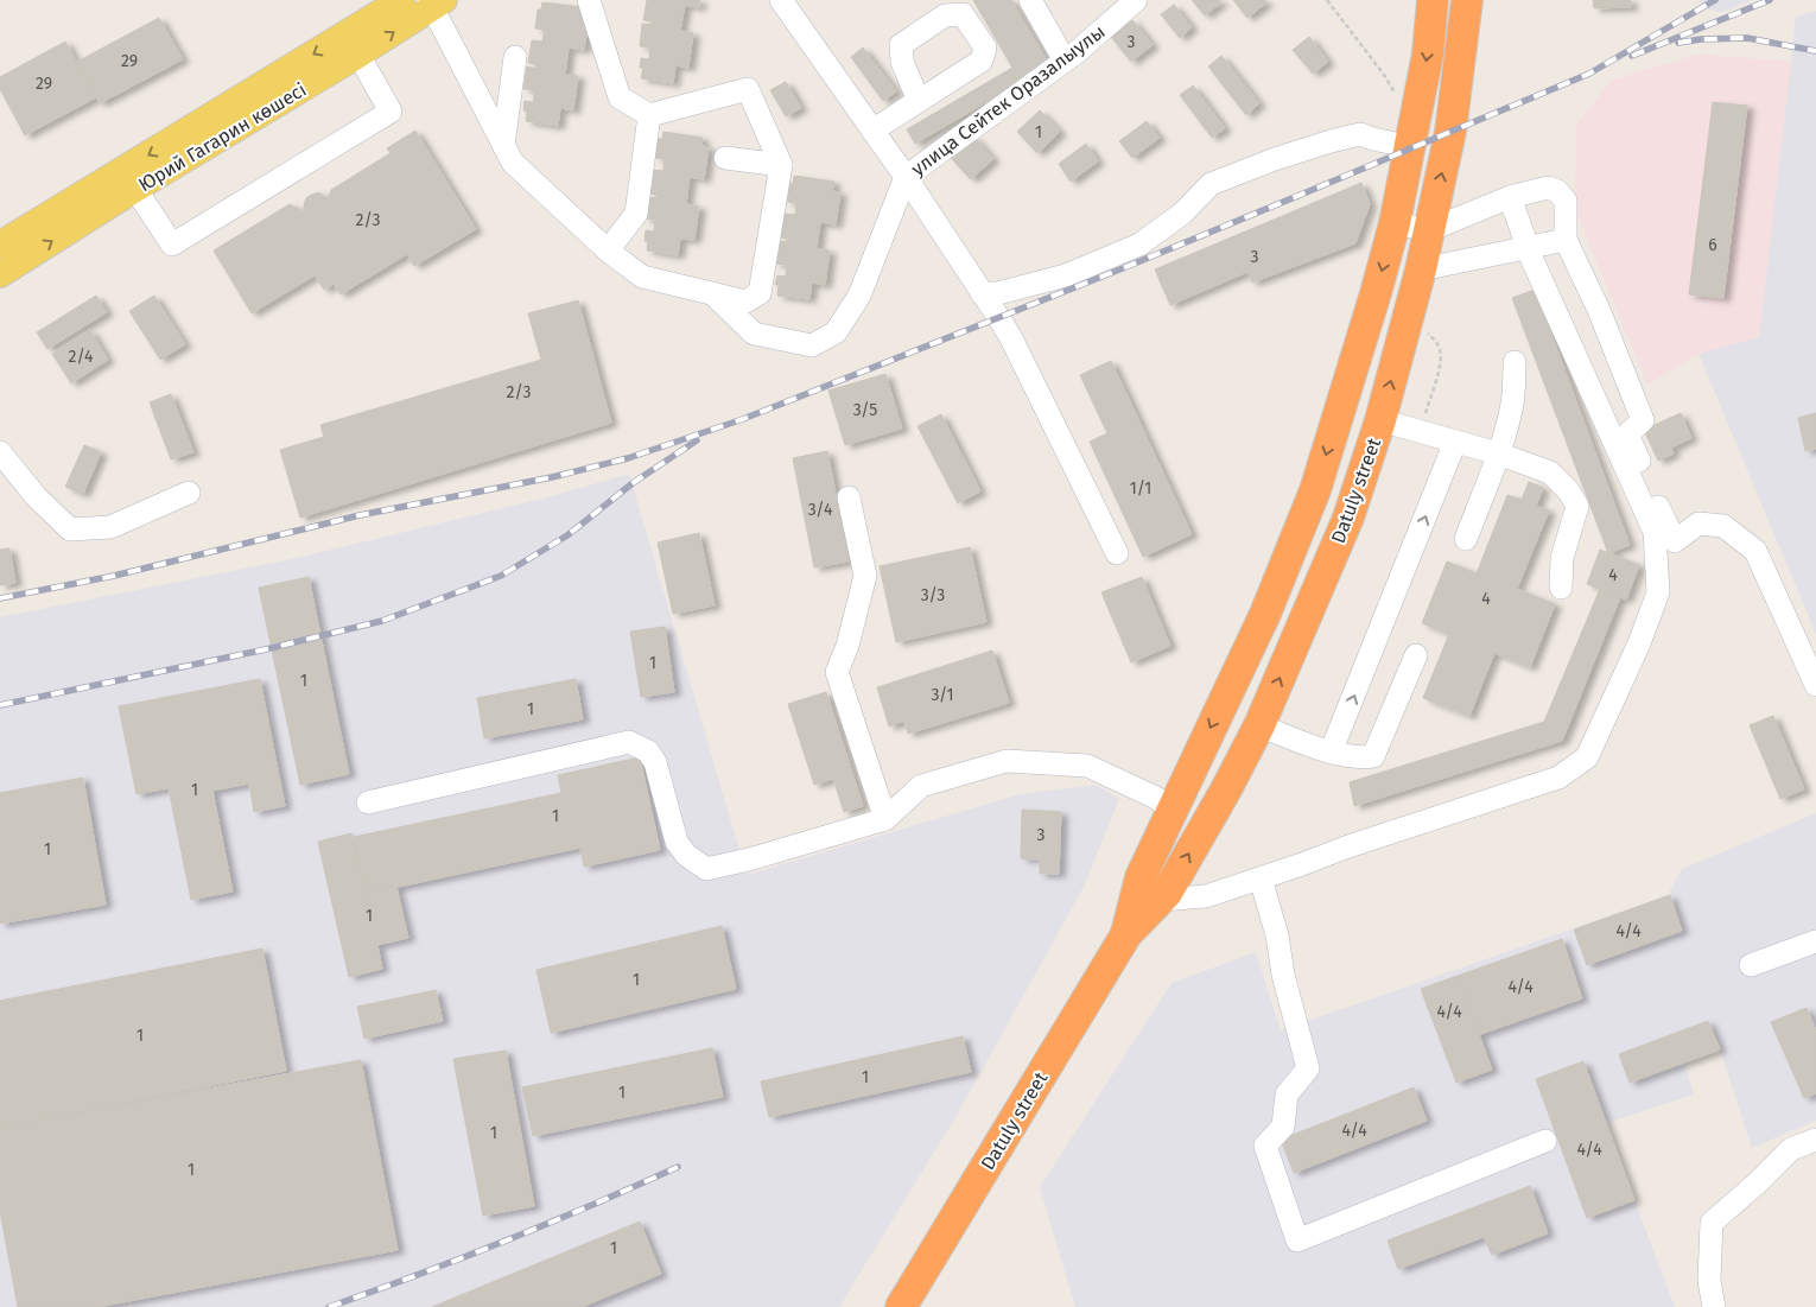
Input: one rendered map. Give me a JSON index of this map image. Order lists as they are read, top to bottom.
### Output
{
  "streets": {
    "highway": ["Datuly street"],
    "main road": ["Юрий Гагарин көшесі"],
    "street": ["улица Сейтек Оразалыулы"]
  },
  "house_numbers": [
    "3",
    "29",
    "29",
    "1",
    "2/3",
    "6",
    "3",
    "2/4",
    "2/3",
    "3/5",
    "1/1",
    "3/4",
    "4",
    "3/3",
    "4",
    "1",
    "1",
    "3/1",
    "1",
    "1",
    "1",
    "3",
    "1",
    "1",
    "4/4",
    "1",
    "4/4",
    "4/4",
    "1",
    "1",
    "1",
    "4/4",
    "1",
    "4/4",
    "1",
    "1"
  ]
}
